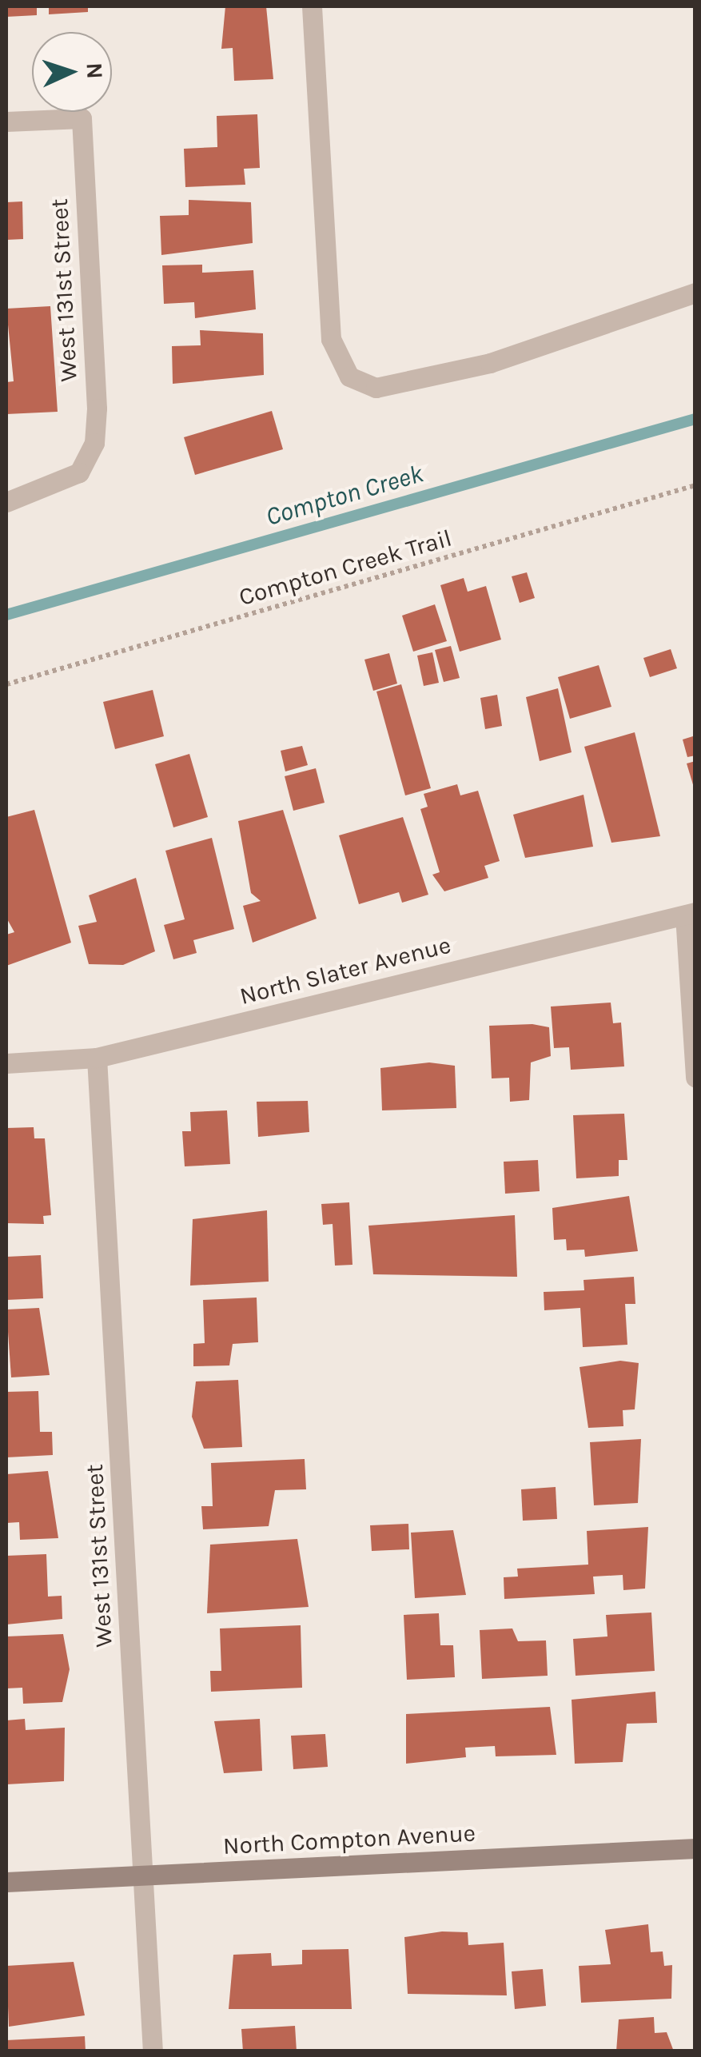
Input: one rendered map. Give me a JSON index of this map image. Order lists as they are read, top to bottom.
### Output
{
  "streets": {
    "street": ["West 131st Street", "North Slater Avenue", "North Compton Avenue"],
    "path": ["Compton Creek Trail"]
  },
  "crossings": [
    ["West 131st Street", "North Slater Avenue"],
    ["West 131st Street", "North Compton Avenue"]
  ],
  "water": ["Compton Creek"],
  "north": "right"
}
